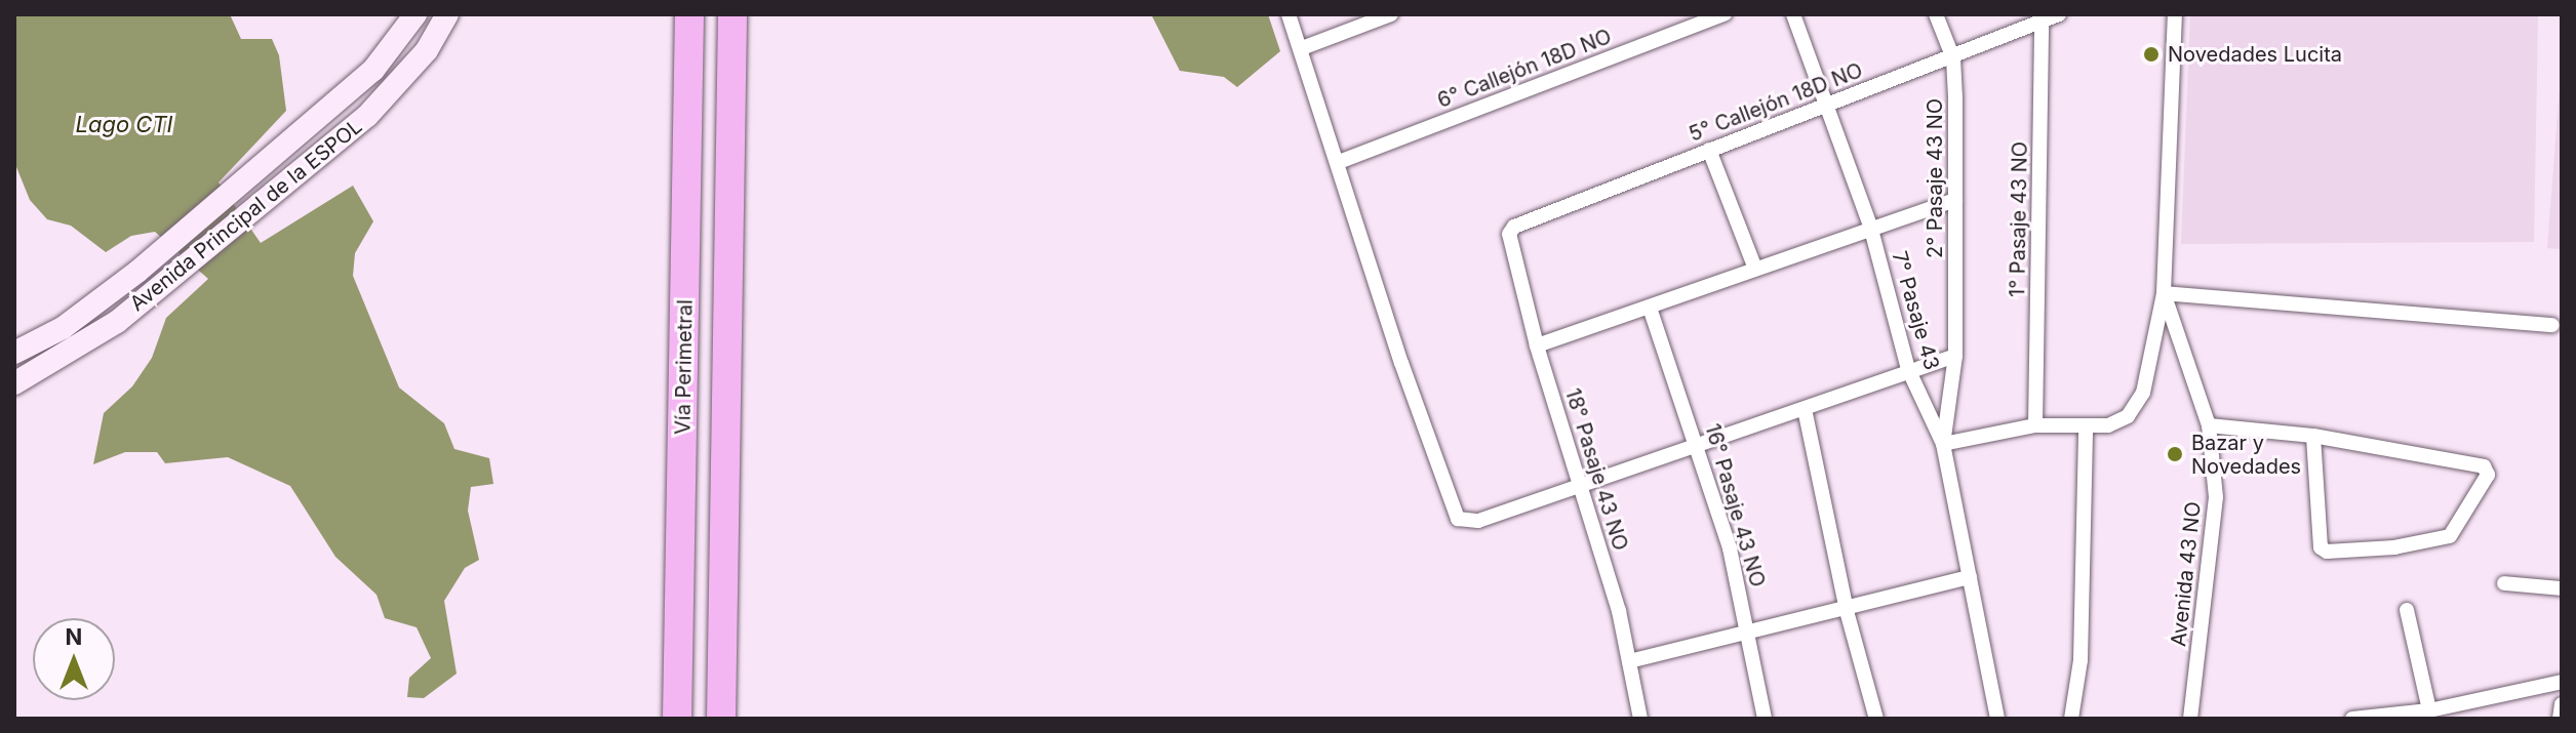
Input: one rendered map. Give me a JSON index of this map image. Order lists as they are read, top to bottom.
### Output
{
  "streets": {
    "highway": ["Vía Perimetral"],
    "main road": ["Avenida Principal de la ESPOL"],
    "street": [
      "6° Callejón 18D NO",
      "5° Callejón 18D NO",
      "2° Pasaje 43 NO",
      "1° Pasaje 43 NO",
      "7° Pasaje 43",
      "18° Pasaje 43 NO",
      "16° Pasaje 43 NO",
      "Avenida 43 NO"
    ]
  },
  "crossings": [
    ["5° Callejón 18D NO", "2° Pasaje 43 NO"],
    ["5° Callejón 18D NO", "1° Pasaje 43 NO"],
    ["5° Callejón 18D NO", "7° Pasaje 43"],
    ["5° Callejón 18D NO", "18° Pasaje 43 NO"],
    ["2° Pasaje 43 NO", "7° Pasaje 43"],
    ["2° Pasaje 43 NO", "Avenida 43 NO"],
    ["1° Pasaje 43 NO", "Avenida 43 NO"],
    ["7° Pasaje 43", "Avenida 43 NO"]
  ],
  "water": ["Lago CTI"],
  "places": ["Novedades Lucita", "Bazar y Novedades"],
  "north": "top"
}
